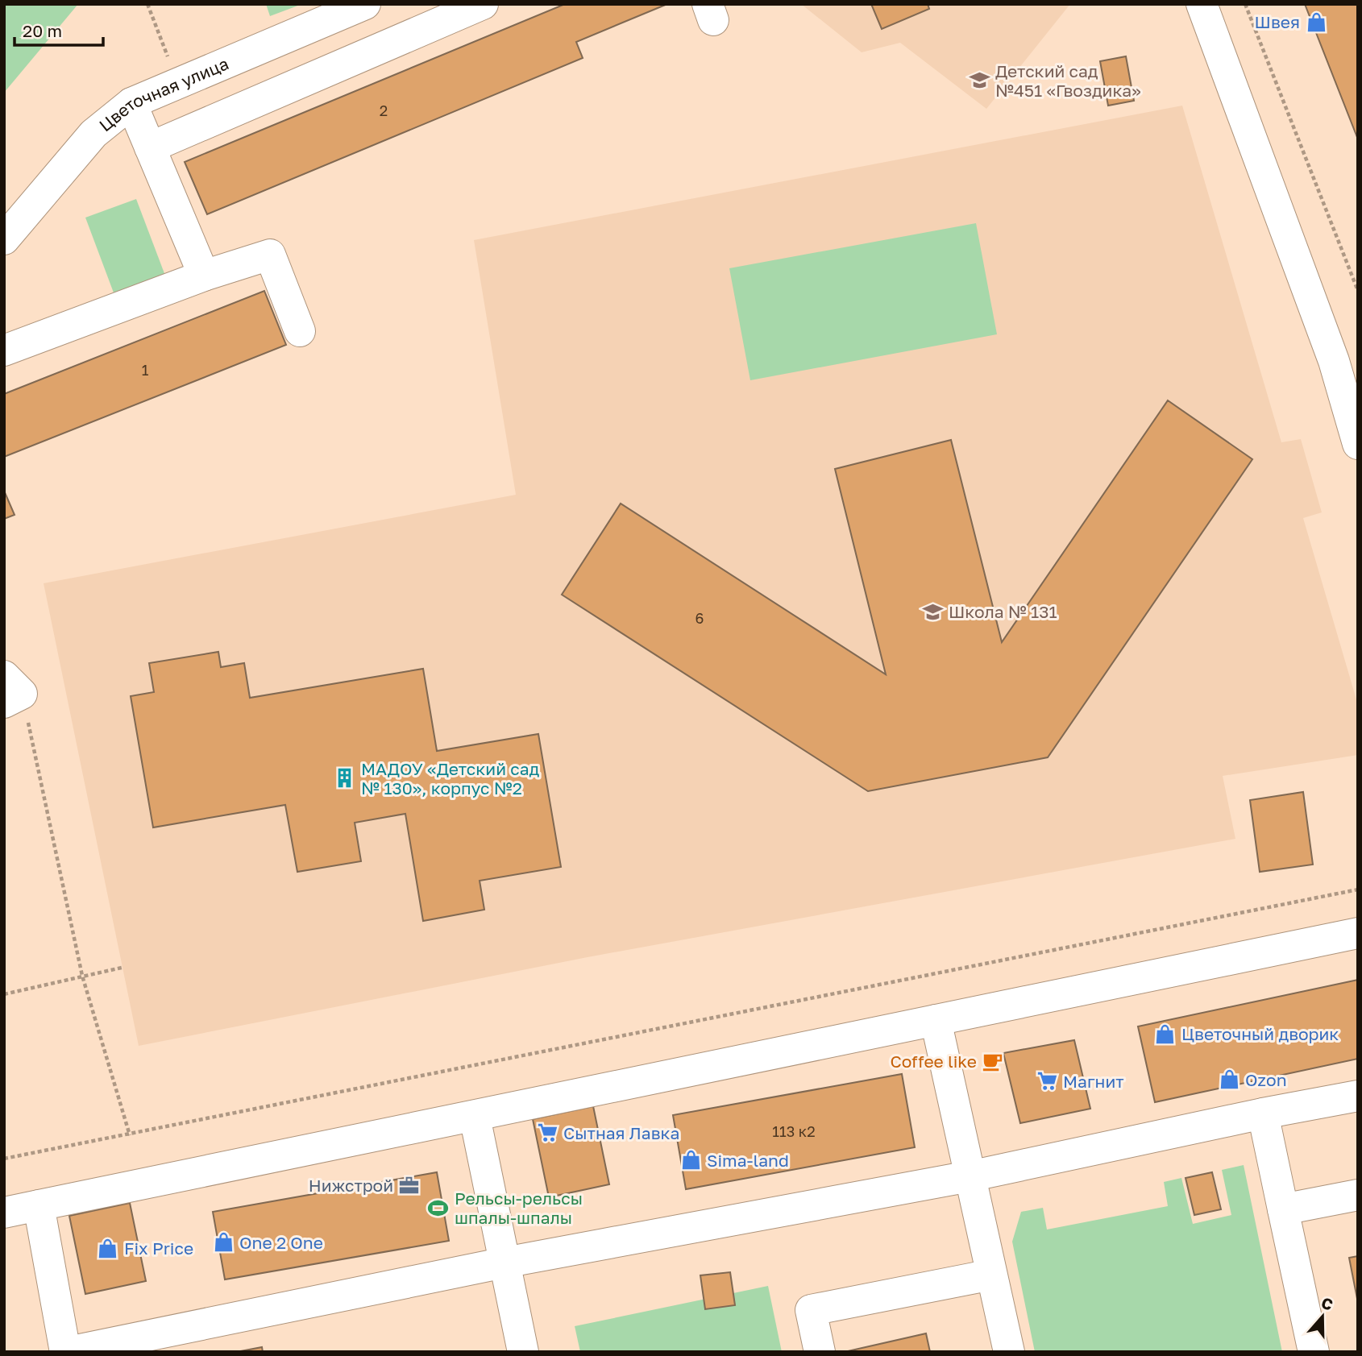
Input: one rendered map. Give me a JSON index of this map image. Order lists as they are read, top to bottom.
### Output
{
  "streets": {
    "street": ["Цветочная улица"]
  },
  "places": {
    "shop": [
      "Швея",
      "Цветочный дворик",
      "Ozon",
      "Sima-land",
      "One 2 One",
      "Fix Price"
    ],
    "school or university": ["Детский сад №451 «Гвоздика»", "Школа № 131"],
    "building": ["МАДОУ «Детский сад № 130», корпус №2"],
    "cafe": ["Coffee like"],
    "supermarket": ["Магнит", "Сытная Лавка"],
    "office": ["Нижстрой"],
    "sports": ["Рельсы-рельсы шпалы-шпалы"]
  },
  "house_numbers": [
    "2",
    "1",
    "6",
    "113 к2"
  ],
  "scale_bar": "20 m",
  "north": "top"
}
